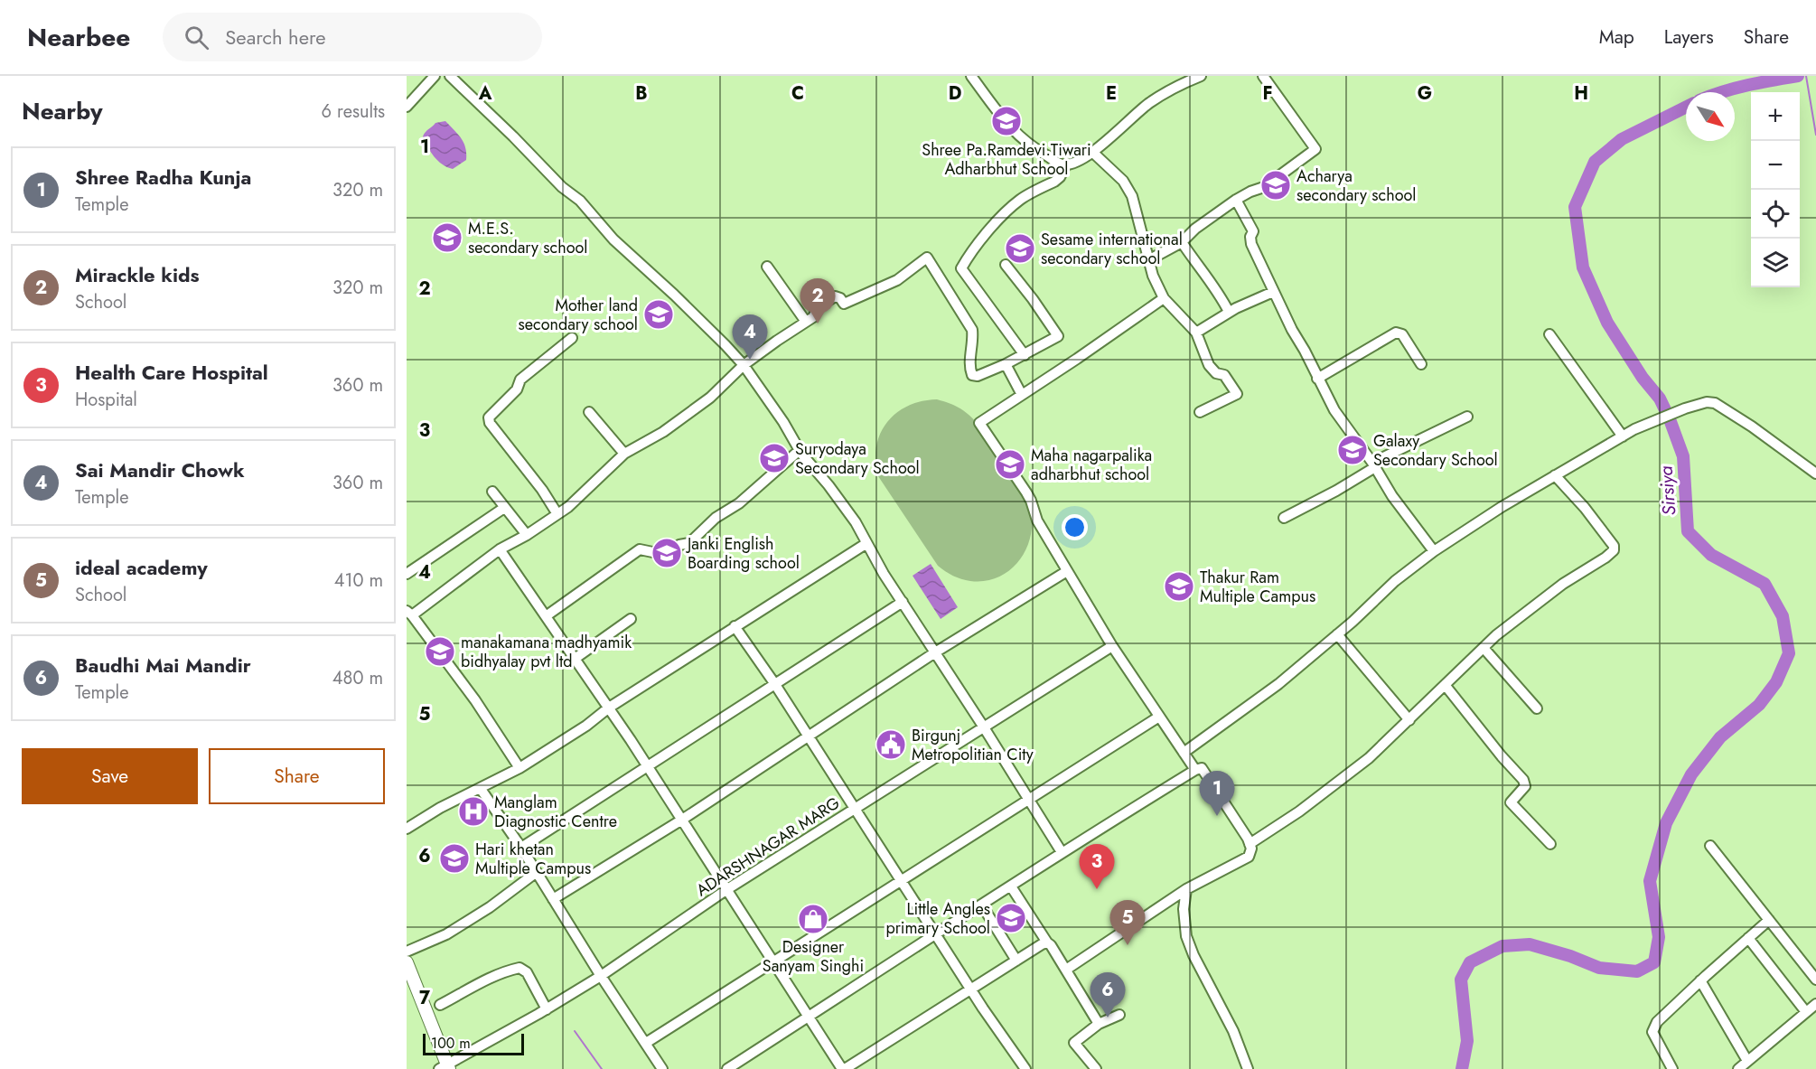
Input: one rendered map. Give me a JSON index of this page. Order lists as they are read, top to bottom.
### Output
{
  "streets": {
    "street": ["ADARSHNAGAR MARG"]
  },
  "water": ["Sirsiya"],
  "places": {
    "school or university": [
      "Shree Pa.Ramdevi.Tiwari Adharbhut School",
      "Acharya secondary school",
      "M.E.S. secondary school",
      "Sesame international secondary school",
      "Mother land secondary school",
      "Galaxy Secondary School",
      "Suryodaya Secondary School",
      "Maha nagarpalika adharbhut school",
      "Janki English Boarding school",
      "Thakur Ram Multiple Campus",
      "manakamana madhyamik bidhyalay pvt ltd",
      "Hari khetan Multiple Campus",
      "Little Angles primary School"
    ],
    "public building": ["Birgunj Metropolitian City"],
    "hospital": ["Manglam Diagnostic Centre"],
    "shop": ["Designer Sanyam Singhi"]
  },
  "scale_bar": "100 m",
  "north": "bottom right",
  "page": {
    "header": "Nearbee",
    "search": "Search here",
    "nav": ["Map", "Layers", "Share"],
    "heading": ["Nearby", "6 results"],
    "map_buttons": ["+", "−"],
    "list": [
      {
        "mark": "1",
        "name": "Shree Radha Kunja",
        "note": "Temple",
        "value": "320 m"
      },
      {
        "mark": "2",
        "name": "Mirackle kids",
        "note": "School",
        "value": "320 m"
      },
      {
        "mark": "3",
        "name": "Health Care Hospital",
        "note": "Hospital",
        "value": "360 m"
      },
      {
        "mark": "4",
        "name": "Sai Mandir Chowk",
        "note": "Temple",
        "value": "360 m"
      },
      {
        "mark": "5",
        "name": "ideal academy",
        "note": "School",
        "value": "410 m"
      },
      {
        "mark": "6",
        "name": "Baudhi Mai Mandir",
        "note": "Temple",
        "value": "480 m"
      }
    ],
    "pins": [
      "2",
      "4",
      "1",
      "3",
      "5",
      "6"
    ],
    "buttons": ["Save", "Share"],
    "scale": "100 m"
  },
  "grid": {
    "columns": [
      "A",
      "B",
      "C",
      "D",
      "E",
      "F",
      "G",
      "H"
    ],
    "rows": [
      "1",
      "2",
      "3",
      "4",
      "5",
      "6",
      "7"
    ]
  }
}
